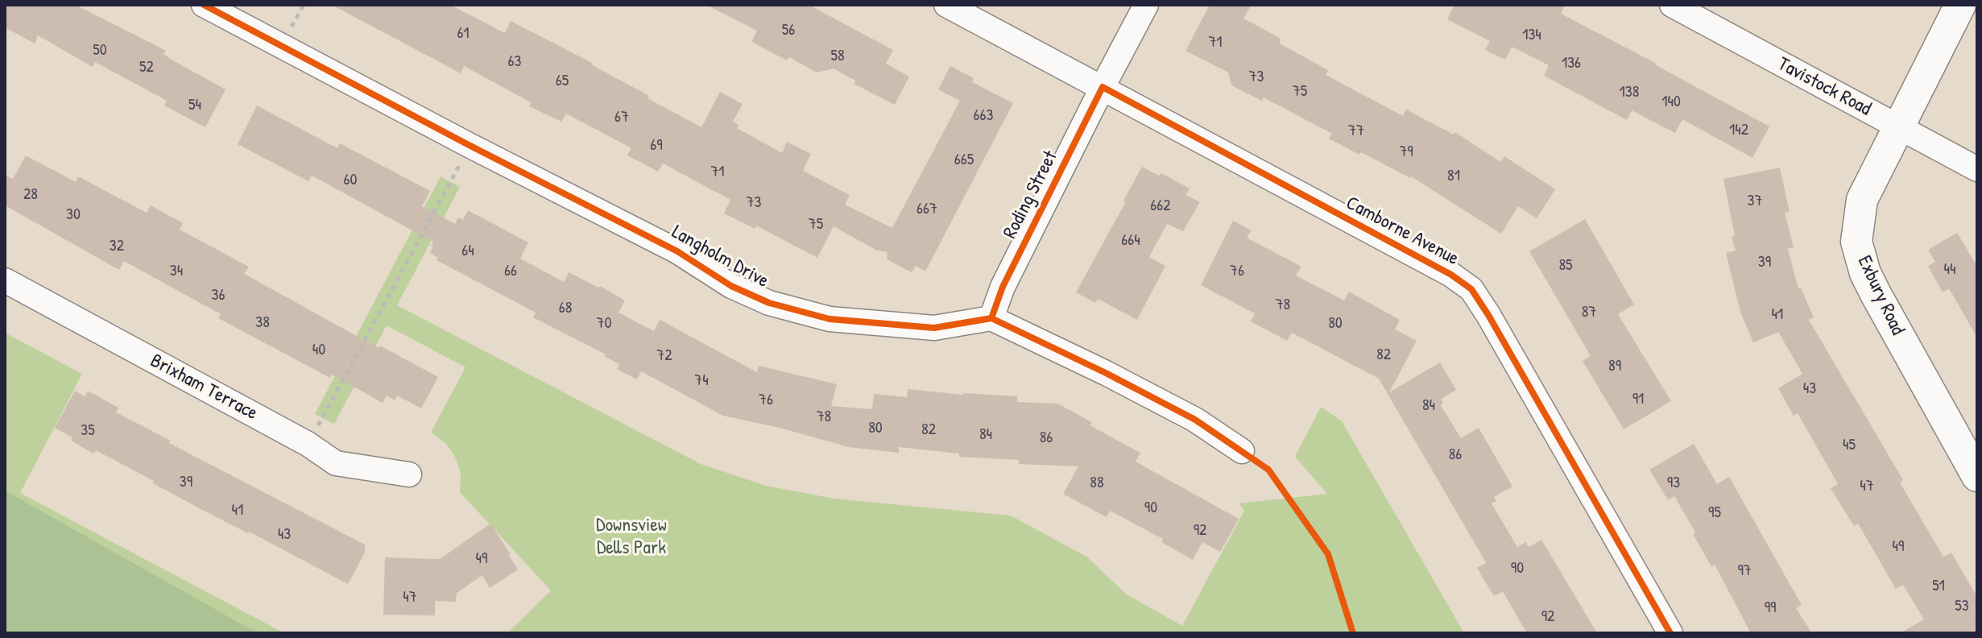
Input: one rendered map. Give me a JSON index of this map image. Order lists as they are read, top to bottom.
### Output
{
  "streets": {
    "street": [
      "Tavistock Road",
      "Roding Street",
      "Camborne Avenue",
      "Langholm Drive",
      "Exbury Road",
      "Brixham Terrace"
    ]
  },
  "crossings": [
    ["Tavistock Road", "Exbury Road"],
    ["Roding Street", "Camborne Avenue"],
    ["Roding Street", "Langholm Drive"]
  ],
  "parks": ["Downsview Dells Park"],
  "house_numbers": [
    "56",
    "61",
    "134",
    "71",
    "50",
    "58",
    "63",
    "136",
    "52",
    "73",
    "65",
    "75",
    "138",
    "140",
    "54",
    "663",
    "67",
    "142",
    "77",
    "69",
    "79",
    "665",
    "71",
    "81",
    "60",
    "28",
    "37",
    "73",
    "662",
    "667",
    "30",
    "75",
    "664",
    "32",
    "64",
    "39",
    "85",
    "44",
    "34",
    "66",
    "76",
    "36",
    "78",
    "68",
    "87",
    "41",
    "38",
    "70",
    "80",
    "40",
    "82",
    "72",
    "89",
    "74",
    "43",
    "91",
    "76",
    "84",
    "78",
    "80",
    "82",
    "35",
    "84",
    "86",
    "45",
    "86",
    "39",
    "88",
    "93",
    "47",
    "90",
    "41",
    "95",
    "92",
    "43",
    "49",
    "49",
    "90",
    "97",
    "51",
    "47",
    "53",
    "99",
    "92"
  ]
}
